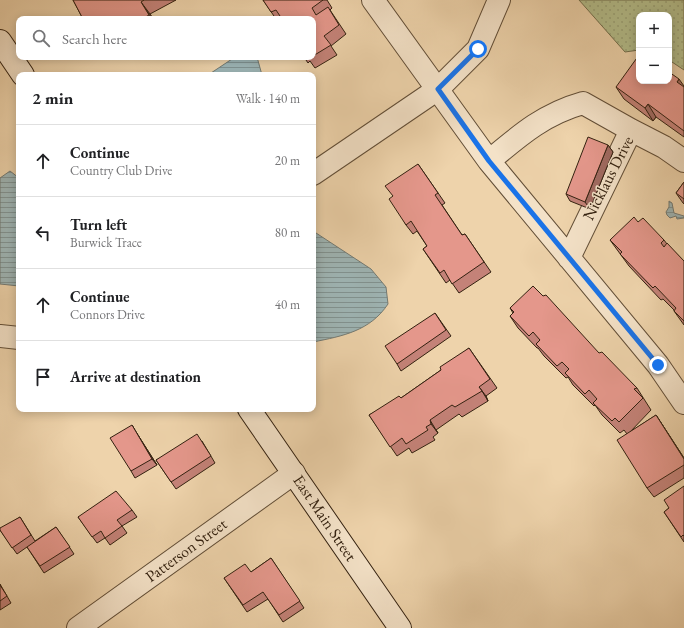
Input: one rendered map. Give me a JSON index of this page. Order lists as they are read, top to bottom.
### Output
{
  "streets": {
    "street": ["Nicklaus Drive", "East Main Street", "Patterson Street"]
  },
  "crossings": [
    ["East Main Street", "Patterson Street"]
  ],
  "page": {
    "map_buttons": ["+", "−"],
    "search": "Search here",
    "heading": ["2 min", "Walk · 140 m"],
    "list": [
      ["Continue", "Country Club Drive", "20 m"],
      ["Turn left", "Burwick Trace", "80 m"],
      ["Continue", "Connors Drive", "40 m"],
      "Arrive at destination"
    ]
  }
}
